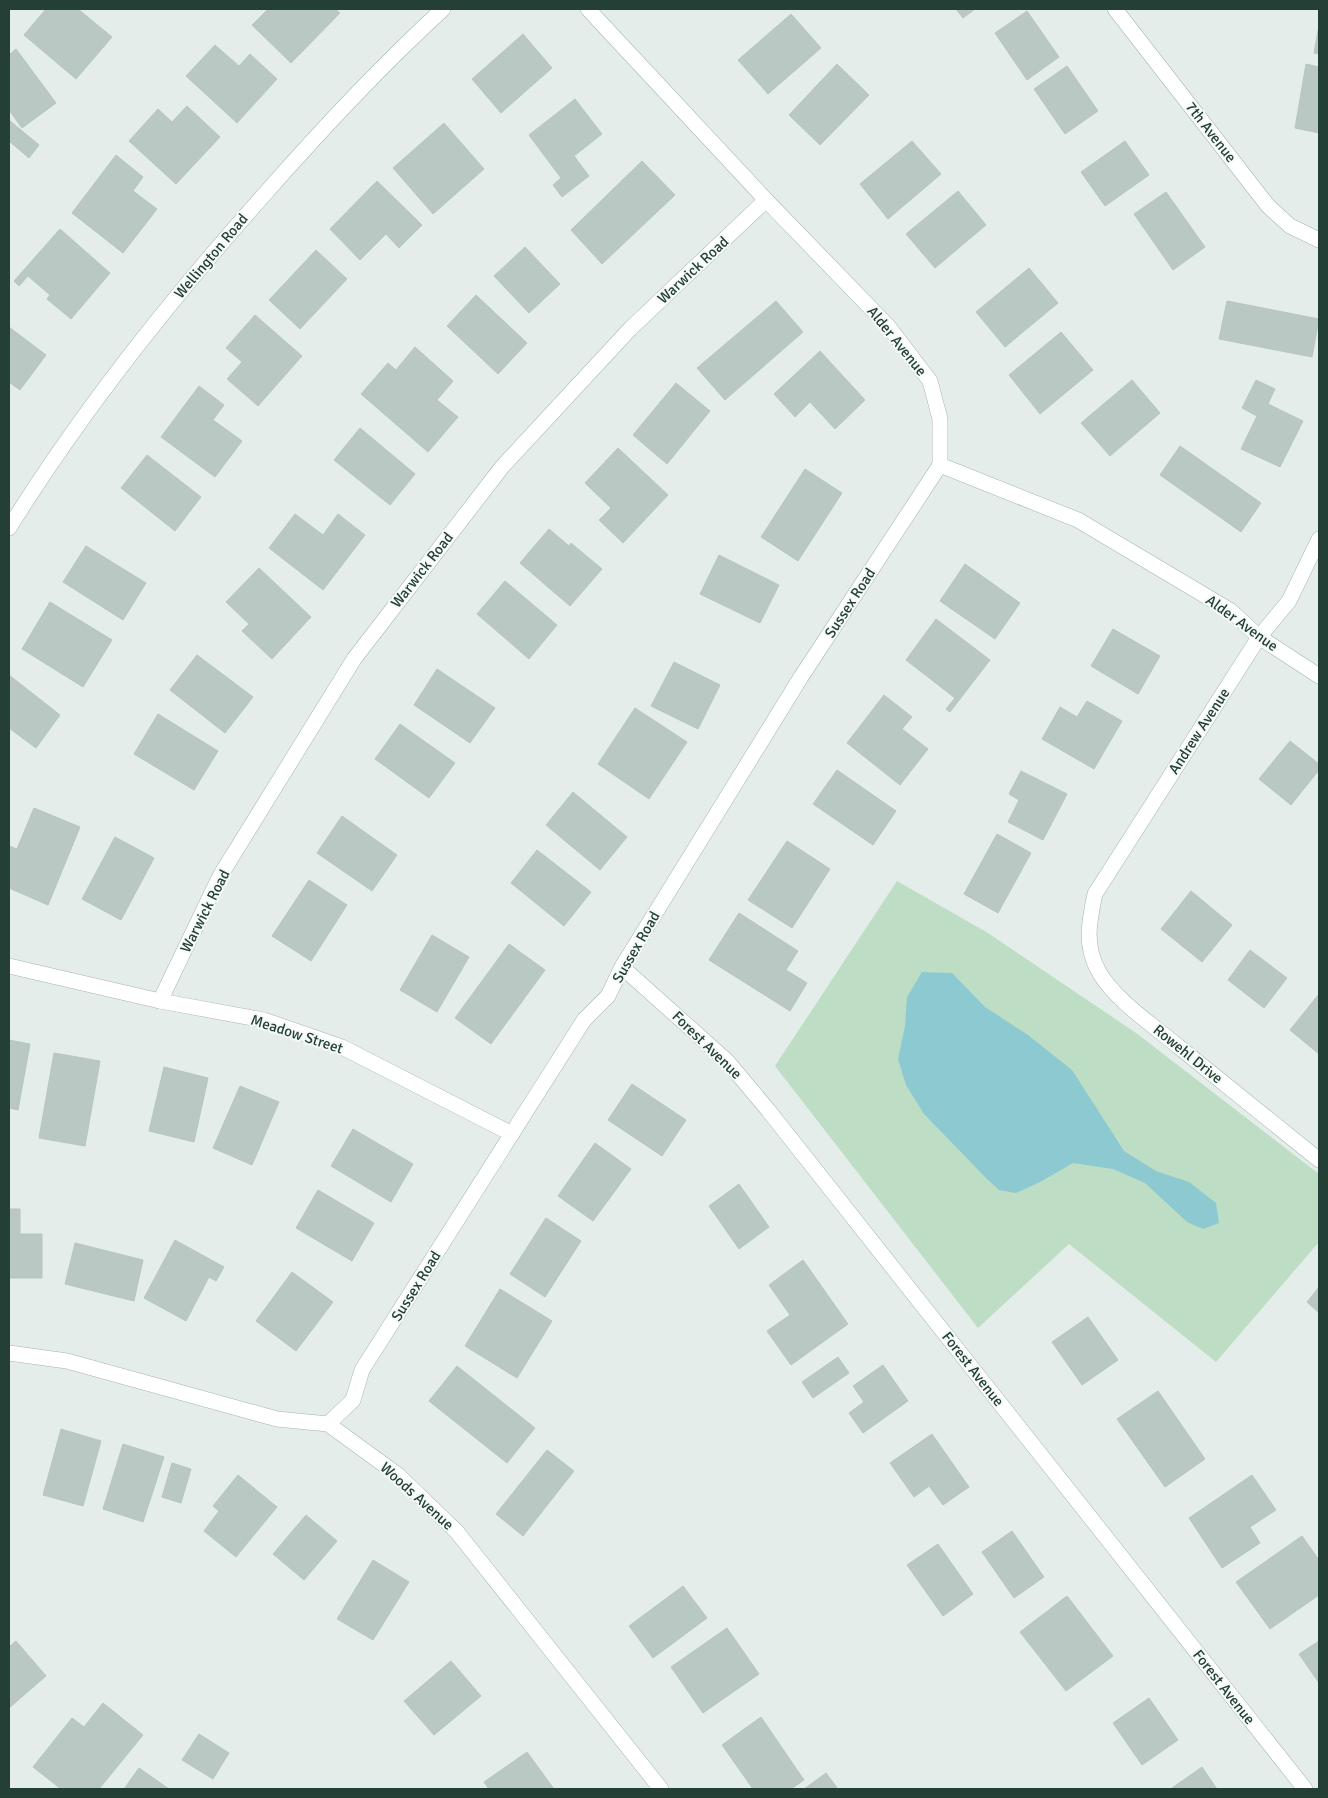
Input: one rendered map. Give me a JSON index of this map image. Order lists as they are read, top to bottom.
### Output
{
  "streets": {
    "street": [
      "7th Avenue",
      "Wellington Road",
      "Warwick Road",
      "Alder Avenue",
      "Sussex Road",
      "Andrew Avenue",
      "Meadow Street",
      "Forest Avenue",
      "Rowehl Drive",
      "Woods Avenue"
    ]
  },
  "crossings": [
    ["Warwick Road", "Alder Avenue"],
    ["Warwick Road", "Meadow Street"],
    ["Alder Avenue", "Sussex Road"],
    ["Alder Avenue", "Andrew Avenue"],
    ["Sussex Road", "Meadow Street"],
    ["Sussex Road", "Forest Avenue"],
    ["Sussex Road", "Woods Avenue"],
    ["Andrew Avenue", "Rowehl Drive"]
  ]
}
